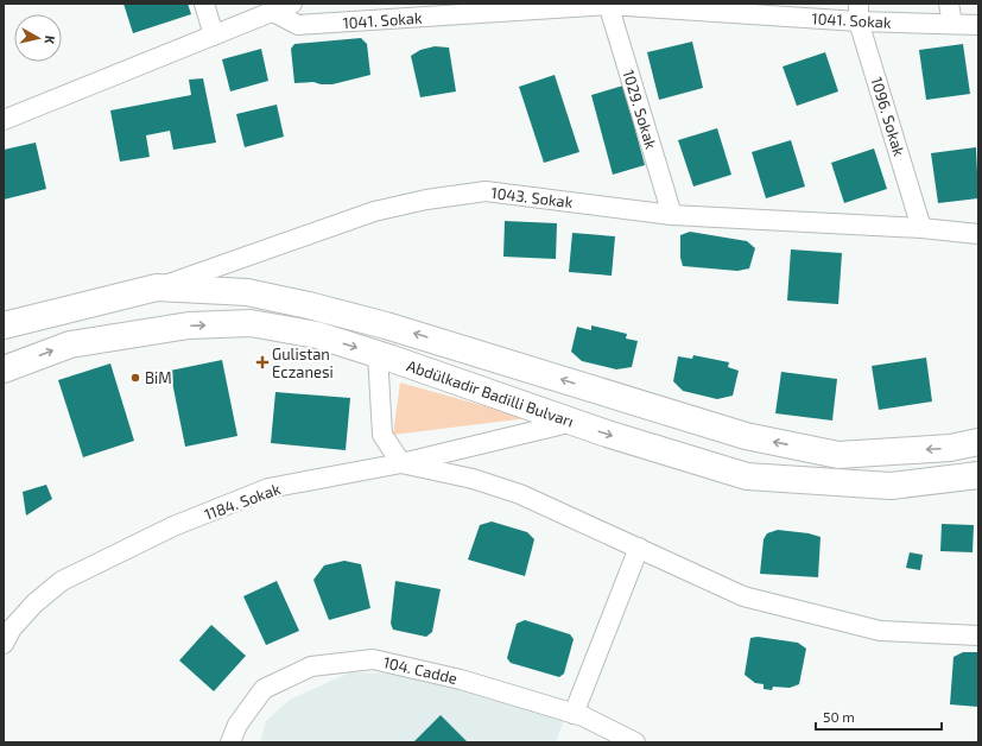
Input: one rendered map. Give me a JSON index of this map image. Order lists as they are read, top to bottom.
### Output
{
  "streets": {
    "main road": ["Abdülkadir Badilli Bulvarı"],
    "street": [
      "1041. Sokak",
      "1029. Sokak",
      "1096. Sokak",
      "1043. Sokak",
      "1184. Sokak",
      "104. Cadde"
    ]
  },
  "crossings": [
    ["1041. Sokak", "1029. Sokak"],
    ["1041. Sokak", "1096. Sokak"],
    ["1029. Sokak", "1043. Sokak"],
    ["1096. Sokak", "1043. Sokak"],
    ["1043. Sokak", "Abdülkadir Badilli Bulvarı"],
    ["Abdülkadir Badilli Bulvarı", "1184. Sokak"]
  ],
  "places": {
    "health": ["Gulistan Eczanesi"],
    "other": ["BiM"]
  },
  "scale_bar": "50 m",
  "north": "right"
}
